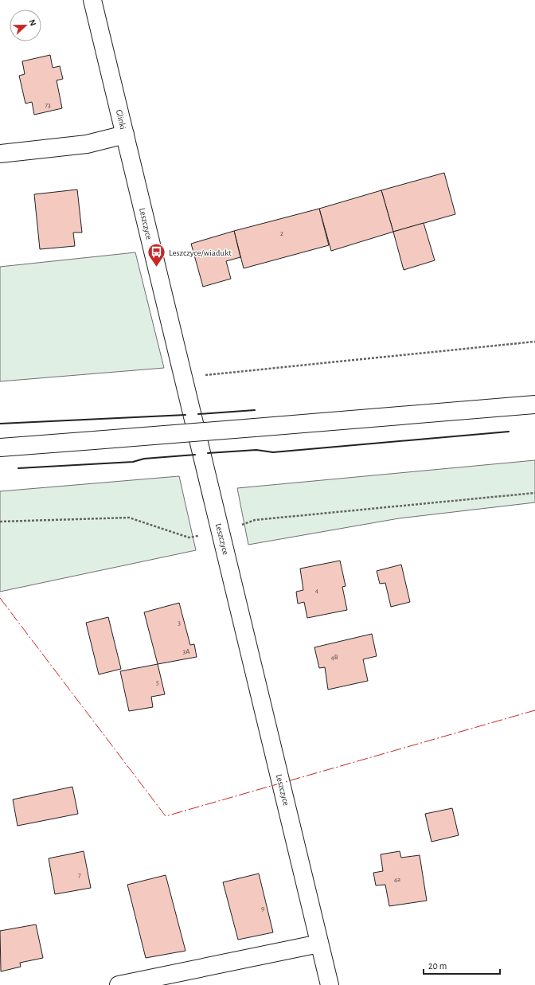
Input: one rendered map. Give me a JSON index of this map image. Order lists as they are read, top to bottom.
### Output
{
  "streets": {
    "main road": ["Glinki", "Leszczyce"]
  },
  "crossings": [
    ["Glinki", "Leszczyce"]
  ],
  "places": {
    "bus stop": ["Leszczyce/wiadukt"]
  },
  "house_numbers": [
    "73",
    "2",
    "4",
    "3",
    "3A",
    "4B",
    "5",
    "7",
    "4a",
    "9"
  ],
  "scale_bar": "20 m",
  "north": "right"
}
